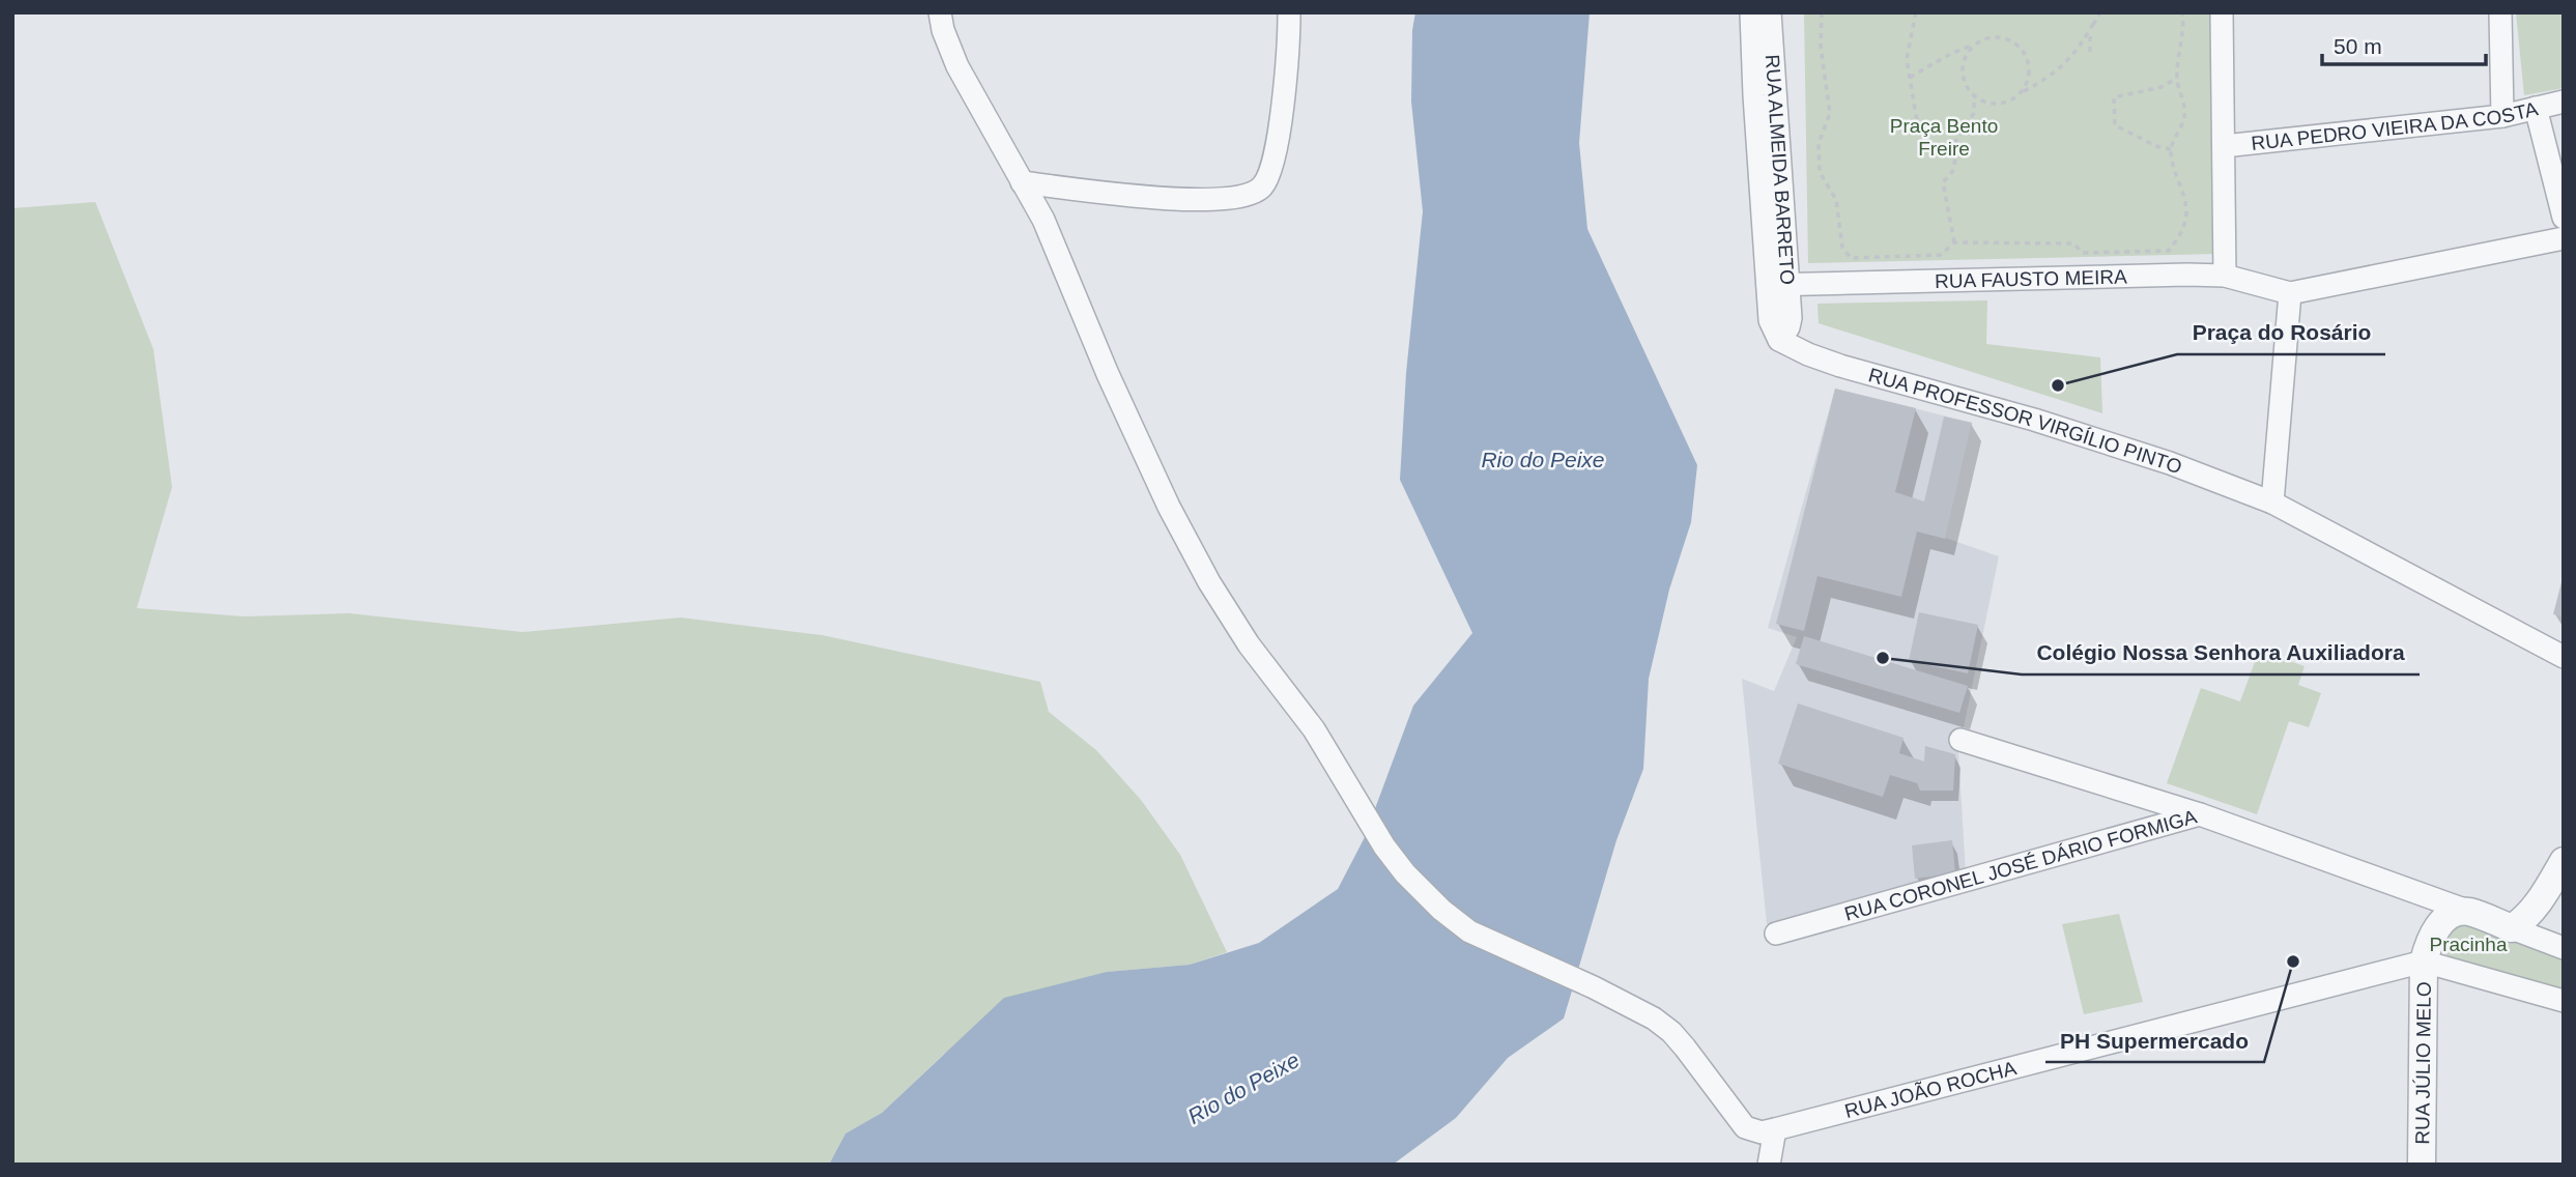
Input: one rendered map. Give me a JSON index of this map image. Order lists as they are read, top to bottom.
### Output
{
  "streets": {
    "street": [
      "RUA PEDRO VIEIRA DA COSTA",
      "RUA ALMEIDA BARRETO",
      "RUA FAUSTO MEIRA",
      "RUA PROFESSOR VIRGÍLIO PINTO",
      "RUA CORONEL JOSÉ DÁRIO FORMIGA",
      "RUA JÚLIO MELO",
      "RUA JOÃO ROCHA"
    ]
  },
  "crossings": [
    ["RUA ALMEIDA BARRETO", "RUA FAUSTO MEIRA"],
    ["RUA ALMEIDA BARRETO", "RUA PROFESSOR VIRGÍLIO PINTO"],
    ["RUA JÚLIO MELO", "RUA JOÃO ROCHA"]
  ],
  "water": ["Rio do Peixe"],
  "parks": ["Praça Bento Freire", "Pracinha"],
  "places": ["Praça do Rosário", "Colégio Nossa Senhora Auxiliadora", "PH Supermercado"],
  "scale_bar": "50 m"
}
